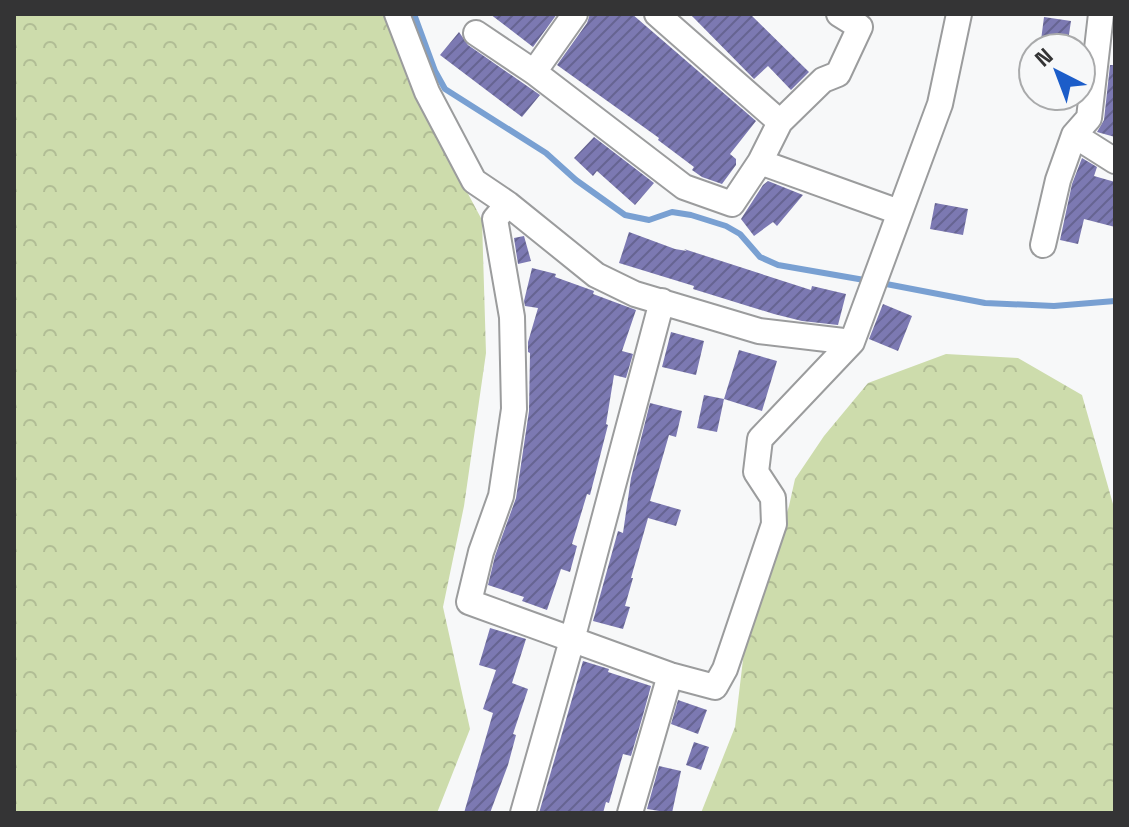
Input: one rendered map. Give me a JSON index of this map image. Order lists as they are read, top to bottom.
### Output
{
  "north": "top left"
}
